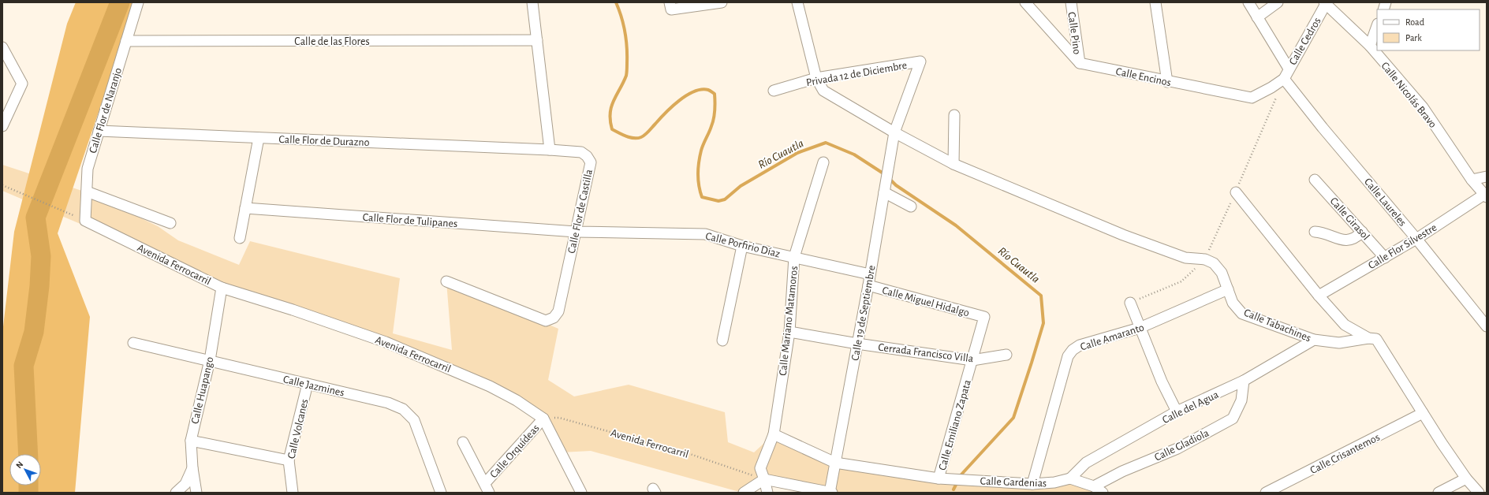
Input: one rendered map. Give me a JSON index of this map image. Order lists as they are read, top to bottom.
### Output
{
  "streets": {
    "street": [
      "Calle Pino",
      "Calle de las Flores",
      "Calle Cedros",
      "Privada 12 de Diciembre",
      "Calle Encinos",
      "Calle Nicolás Bravo",
      "Calle Flor de Naranjo",
      "Calle Flor de Durazno",
      "Calle Laureles",
      "Calle Flor de Castilla",
      "Calle Girasol",
      "Calle Flor de Tulipanes",
      "Calle Porfirio Díaz",
      "Calle Flor Silvestre",
      "Avenida Ferrocarril",
      "Calle Miguel Hidalgo",
      "Calle 19 de Septiembre",
      "Calle Mariano Matamoros",
      "Calle Tabachines",
      "Calle Amaranto",
      "Cerrada Francisco Villa",
      "Calle Jazmines",
      "Calle Huapango",
      "Calle del Agua",
      "Calle Emiliano Zapata",
      "Calle Volcanes",
      "Calle Gladiola",
      "Calle Orquídeas",
      "Calle Crisantemos",
      "Calle Gardenias"
    ]
  },
  "crossings": [
    ["Calle Pino", "Calle Encinos"],
    ["Calle de las Flores", "Calle Flor de Naranjo"],
    ["Calle Cedros", "Calle Encinos"],
    ["Calle Cedros", "Calle Nicolás Bravo"],
    ["Calle Cedros", "Calle Laureles"],
    ["Privada 12 de Diciembre", "Calle 19 de Septiembre"],
    ["Calle Encinos", "Calle Laureles"],
    ["Calle Nicolás Bravo", "Calle Flor Silvestre"],
    ["Calle Flor de Naranjo", "Calle Flor de Durazno"],
    ["Calle Flor de Naranjo", "Avenida Ferrocarril"],
    ["Calle Flor de Durazno", "Calle Flor de Castilla"],
    ["Calle Laureles", "Calle Flor Silvestre"],
    ["Calle Flor de Castilla", "Calle Flor de Tulipanes"],
    ["Calle Flor de Castilla", "Calle Porfirio Díaz"],
    ["Calle Girasol", "Calle Flor Silvestre"],
    ["Calle Flor de Tulipanes", "Calle Porfirio Díaz"],
    ["Calle Porfirio Díaz", "Calle 19 de Septiembre"],
    ["Calle Porfirio Díaz", "Calle Mariano Matamoros"],
    ["Avenida Ferrocarril", "Calle Mariano Matamoros"],
    ["Avenida Ferrocarril", "Calle Huapango"],
    ["Avenida Ferrocarril", "Calle Orquídeas"],
    ["Calle Miguel Hidalgo", "Calle 19 de Septiembre"],
    ["Calle Miguel Hidalgo", "Calle Emiliano Zapata"],
    ["Calle 19 de Septiembre", "Cerrada Francisco Villa"],
    ["Calle 19 de Septiembre", "Calle Gardenias"],
    ["Calle Mariano Matamoros", "Cerrada Francisco Villa"],
    ["Calle Tabachines", "Calle Amaranto"],
    ["Calle Tabachines", "Calle del Agua"],
    ["Calle Amaranto", "Calle Gardenias"],
    ["Cerrada Francisco Villa", "Calle Emiliano Zapata"],
    ["Calle Jazmines", "Calle Huapango"],
    ["Calle Jazmines", "Calle Volcanes"],
    ["Calle del Agua", "Calle Gladiola"],
    ["Calle del Agua", "Calle Gardenias"],
    ["Calle Emiliano Zapata", "Calle Gardenias"]
  ],
  "water": ["Río Cuautla"],
  "legend": ["Road", "Park"],
  "north": "top left"
}
